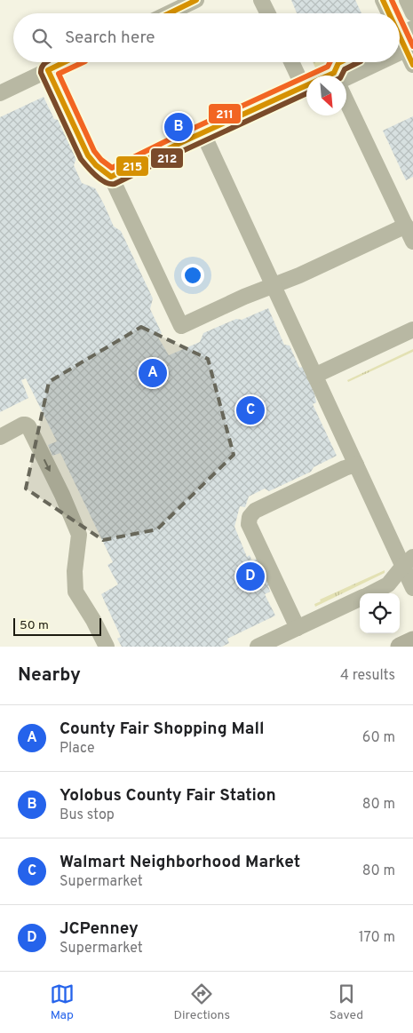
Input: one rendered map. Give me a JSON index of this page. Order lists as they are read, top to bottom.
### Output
{
  "lines": ["transit line 215", "transit line 211", "transit line 212"],
  "scale_bar": "50 m",
  "north": "bottom right",
  "page": {
    "search": "Search here",
    "pins": [
      "B",
      "A",
      "C",
      "D"
    ],
    "scale": "50 m",
    "heading": ["Nearby", "4 results"],
    "list": [
      {
        "mark": "A",
        "name": "County Fair Shopping Mall",
        "note": "Place",
        "value": "60 m"
      },
      {
        "mark": "B",
        "name": "Yolobus County Fair Station",
        "note": "Bus stop",
        "value": "80 m"
      },
      {
        "mark": "C",
        "name": "Walmart Neighborhood Market",
        "note": "Supermarket",
        "value": "80 m"
      },
      {
        "mark": "D",
        "name": "JCPenney",
        "note": "Supermarket",
        "value": "170 m"
      }
    ],
    "nav": ["Map", "Directions", "Saved"]
  }
}
